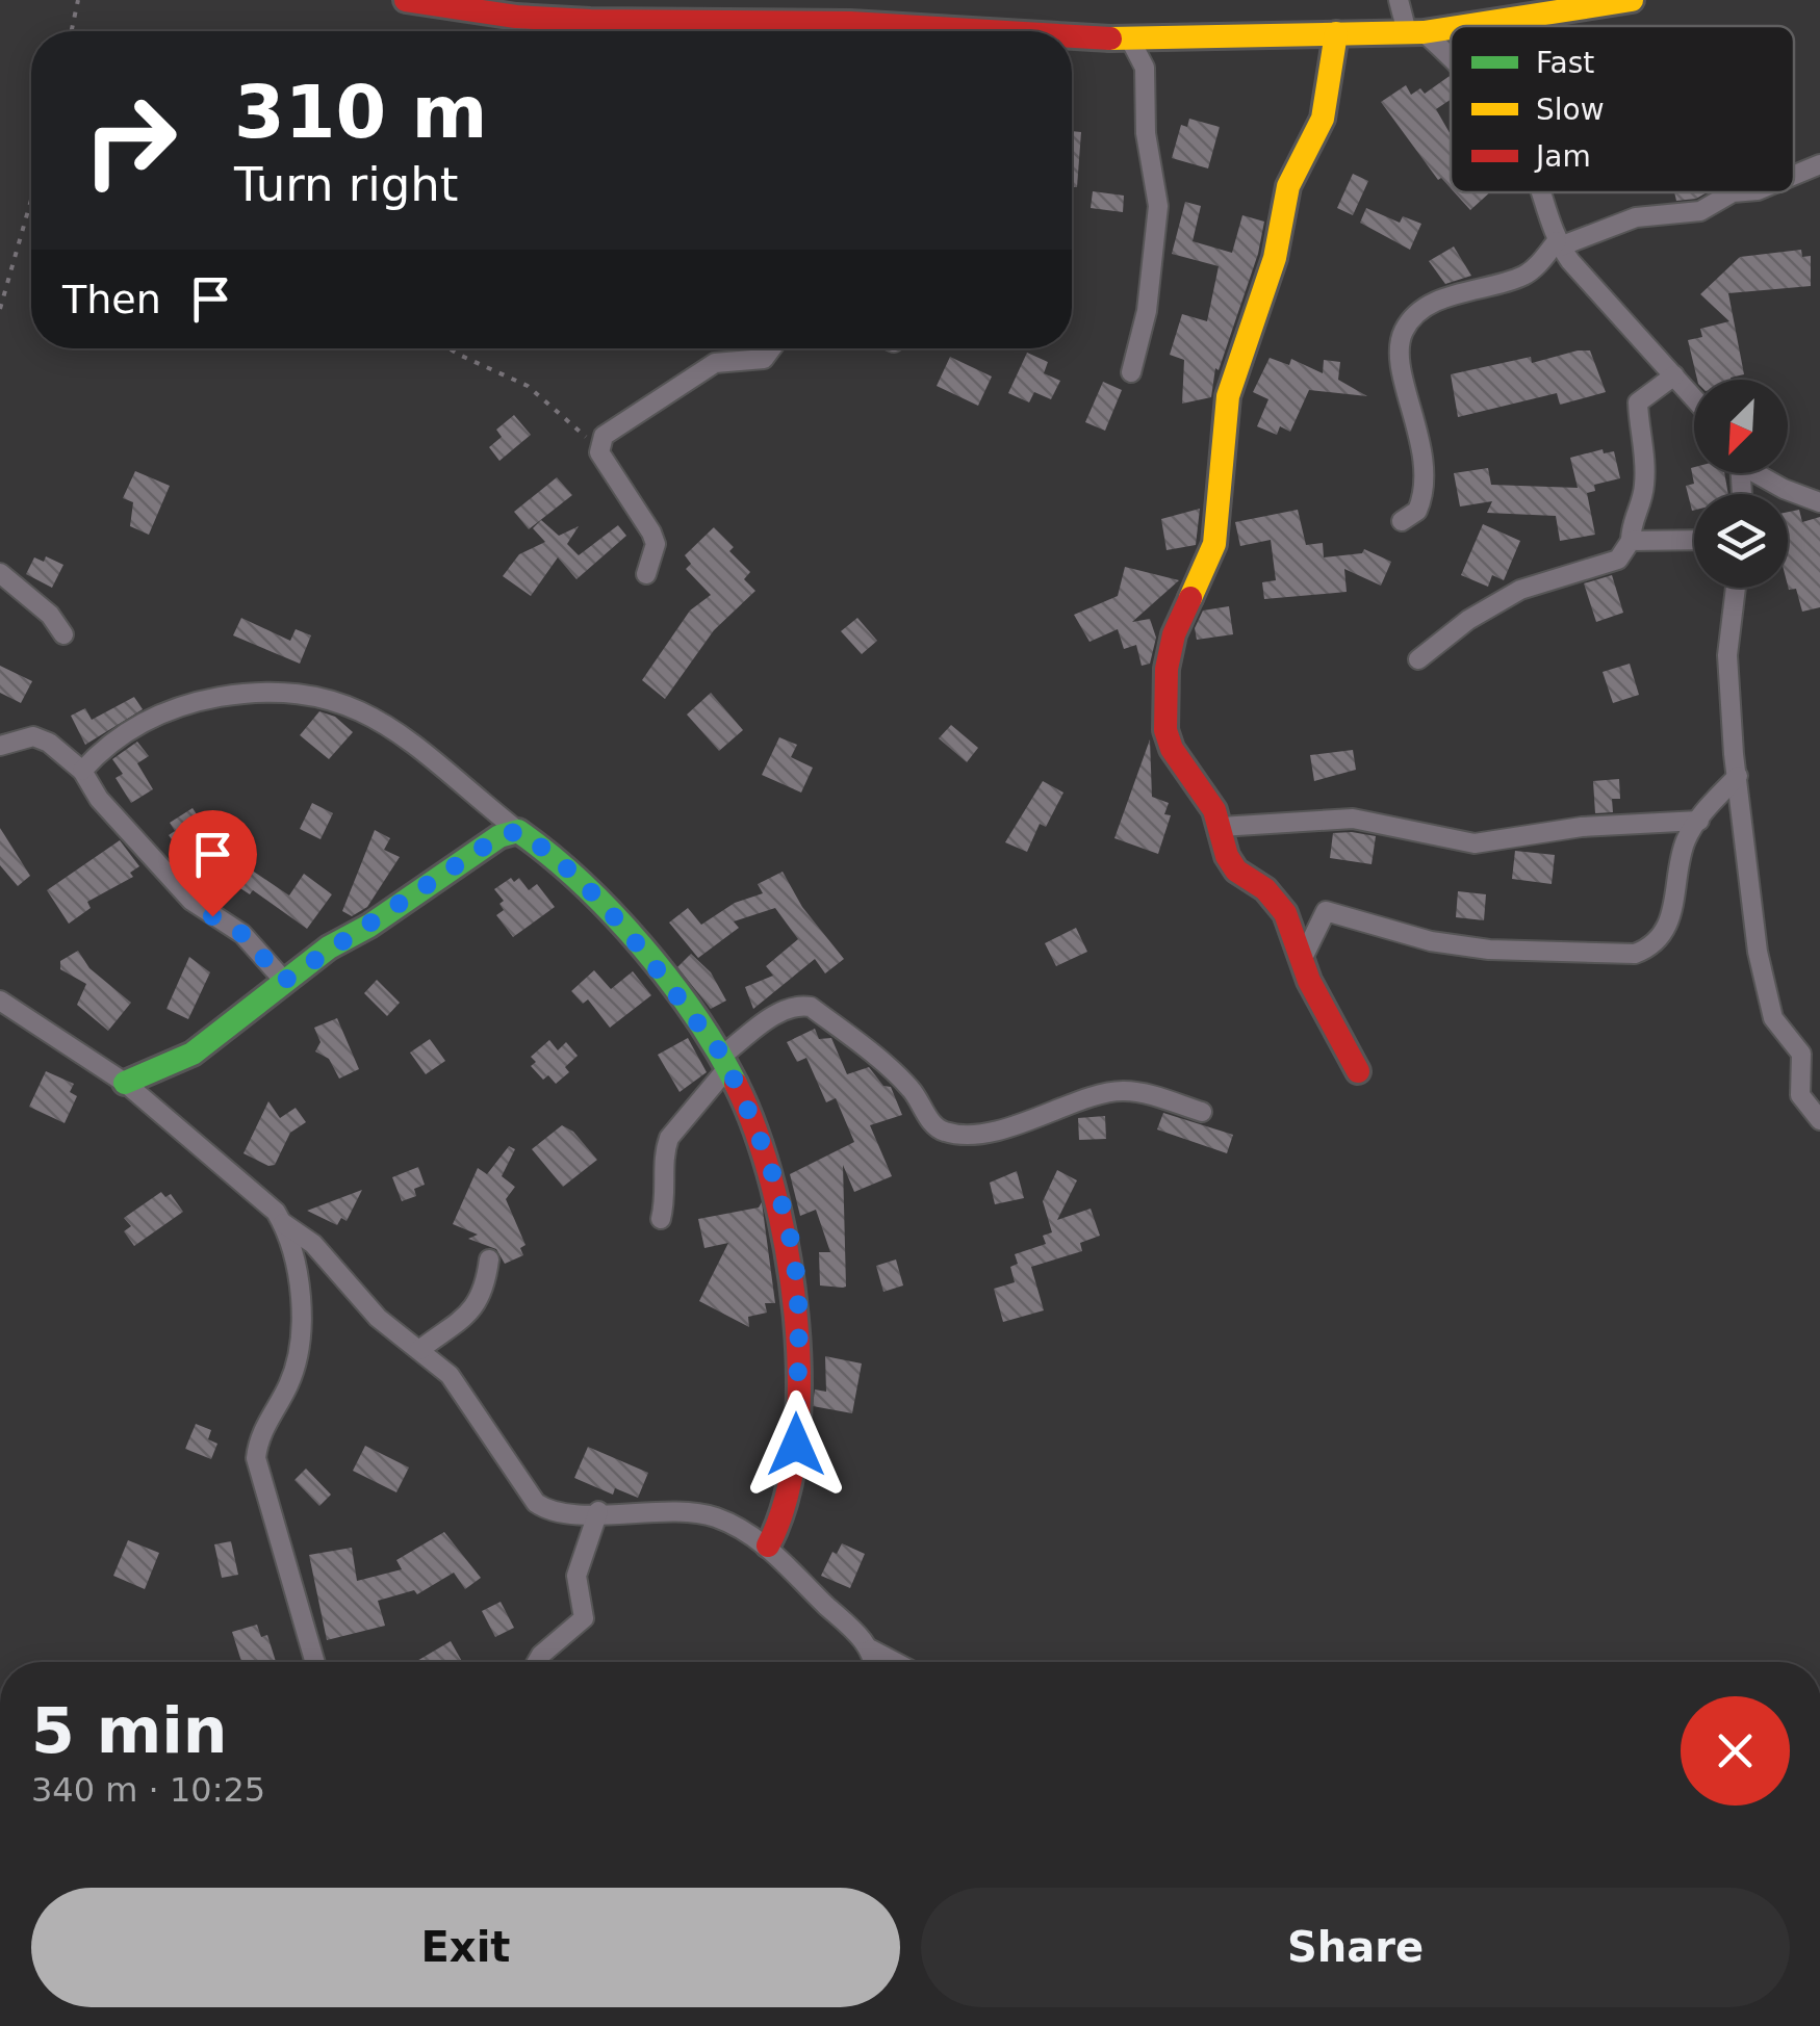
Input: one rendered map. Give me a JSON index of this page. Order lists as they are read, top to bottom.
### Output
{
  "legend": ["Fast", "Slow", "Jam"],
  "north": "bottom left",
  "page": {
    "turn": ["310 m", "Turn right"],
    "then": "Then",
    "heading": ["5 min", "340 m · 10:25"],
    "buttons": ["Exit", "Share"]
  }
}
